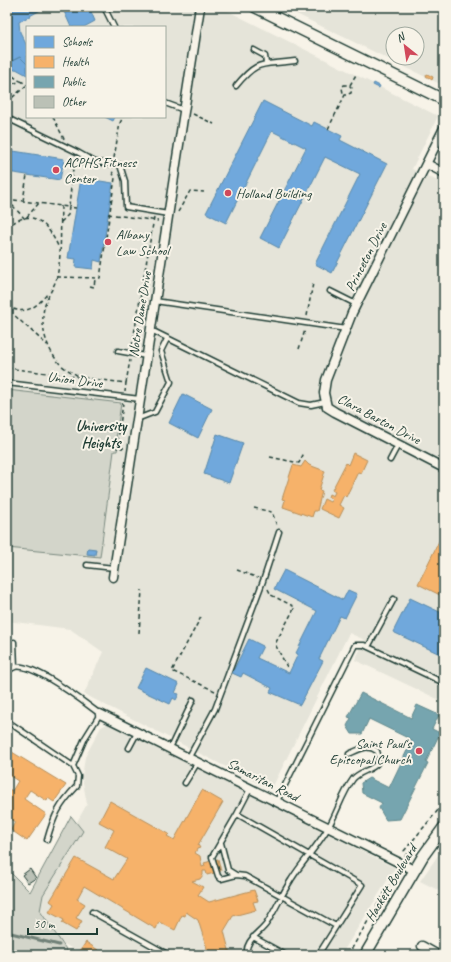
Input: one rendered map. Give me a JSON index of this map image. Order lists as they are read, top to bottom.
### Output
{
  "streets": {
    "street": [
      "Princeton Drive",
      "Notre Dame Drive",
      "Clara Barton Drive",
      "Samaritan Road",
      "Hackett Boulevard"
    ],
    "lane": ["Union Drive"]
  },
  "crossings": [
    ["Princeton Drive", "Clara Barton Drive"],
    ["Notre Dame Drive", "Union Drive"],
    ["Samaritan Road", "Hackett Boulevard"]
  ],
  "districts": ["University Heights"],
  "places": [
    "ACPHS Fitness Center",
    "Holland Building",
    "Albany Law School",
    "Saint Paul's Episcopal Church"
  ],
  "legend": [
    "Schools",
    "Health",
    "Public",
    "Other"
  ],
  "scale_bar": "50 m",
  "north": "top left"
}
